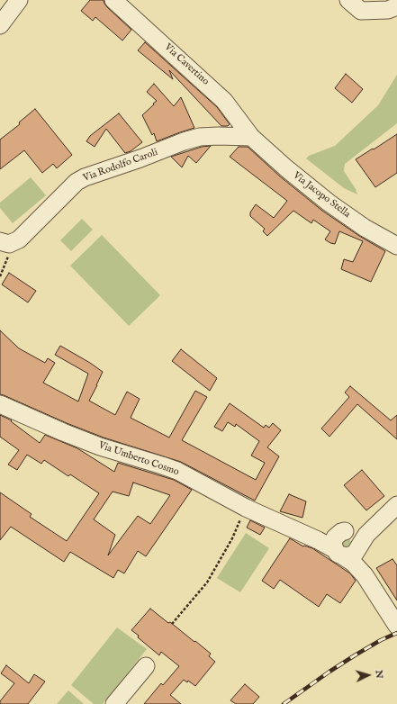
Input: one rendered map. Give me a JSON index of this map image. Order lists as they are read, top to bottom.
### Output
{
  "streets": {
    "street": [
      "Via Cavertino",
      "Via Rodolfo Caroli",
      "Via Jacopo Stella",
      "Via Umberto Cosmo"
    ]
  },
  "crossings": [
    ["Via Cavertino", "Via Rodolfo Caroli"],
    ["Via Cavertino", "Via Jacopo Stella"],
    ["Via Rodolfo Caroli", "Via Jacopo Stella"]
  ],
  "north": "right"
}
